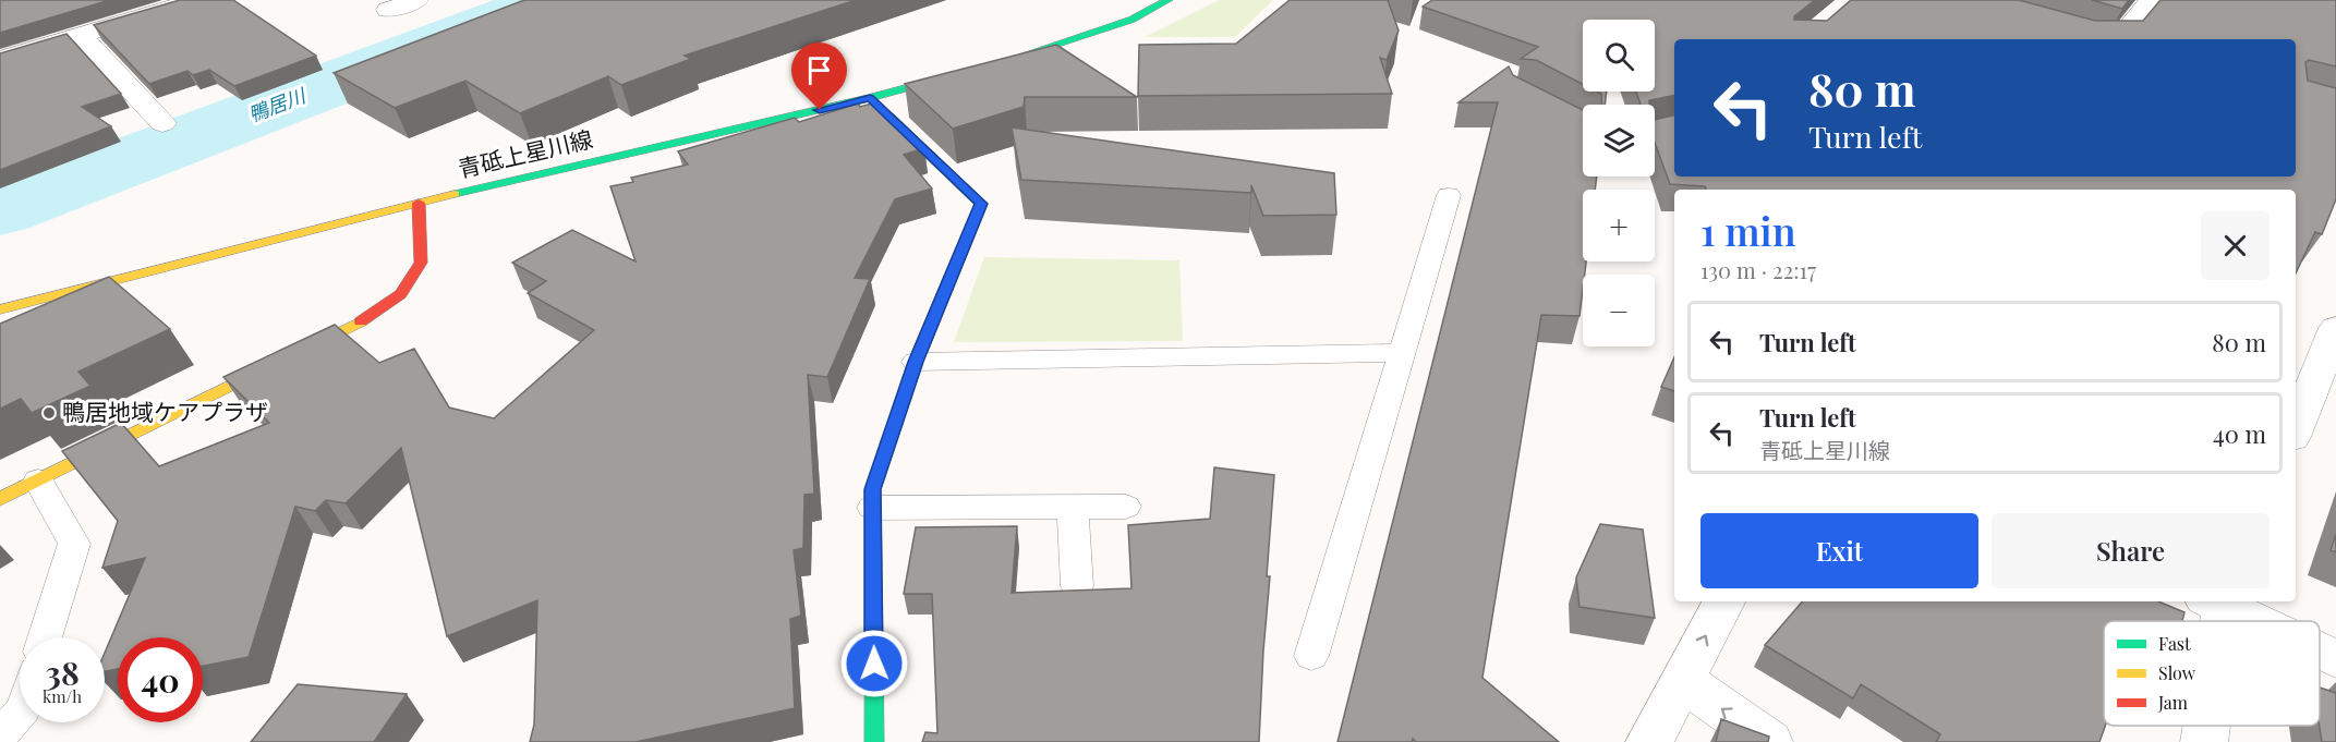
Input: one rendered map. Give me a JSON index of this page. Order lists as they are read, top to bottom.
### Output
{
  "streets": {
    "main road": ["青砥上星川線"]
  },
  "water": ["鴨居川"],
  "places": ["鴨居地域ケアプラザ"],
  "legend": ["Fast", "Slow", "Jam"],
  "page": {
    "map_buttons": ["+", "−"],
    "turn": ["80 m", "Turn left"],
    "heading": ["1 min", "130 m · 22:17"],
    "list": [
      {
        "name": "Turn left",
        "value": "80 m"
      },
      {
        "name": "Turn left",
        "note": "青砥上星川線",
        "value": "40 m"
      }
    ],
    "buttons": ["Exit", "Share"],
    "speed": "38 km/h",
    "limit": "40"
  }
}
